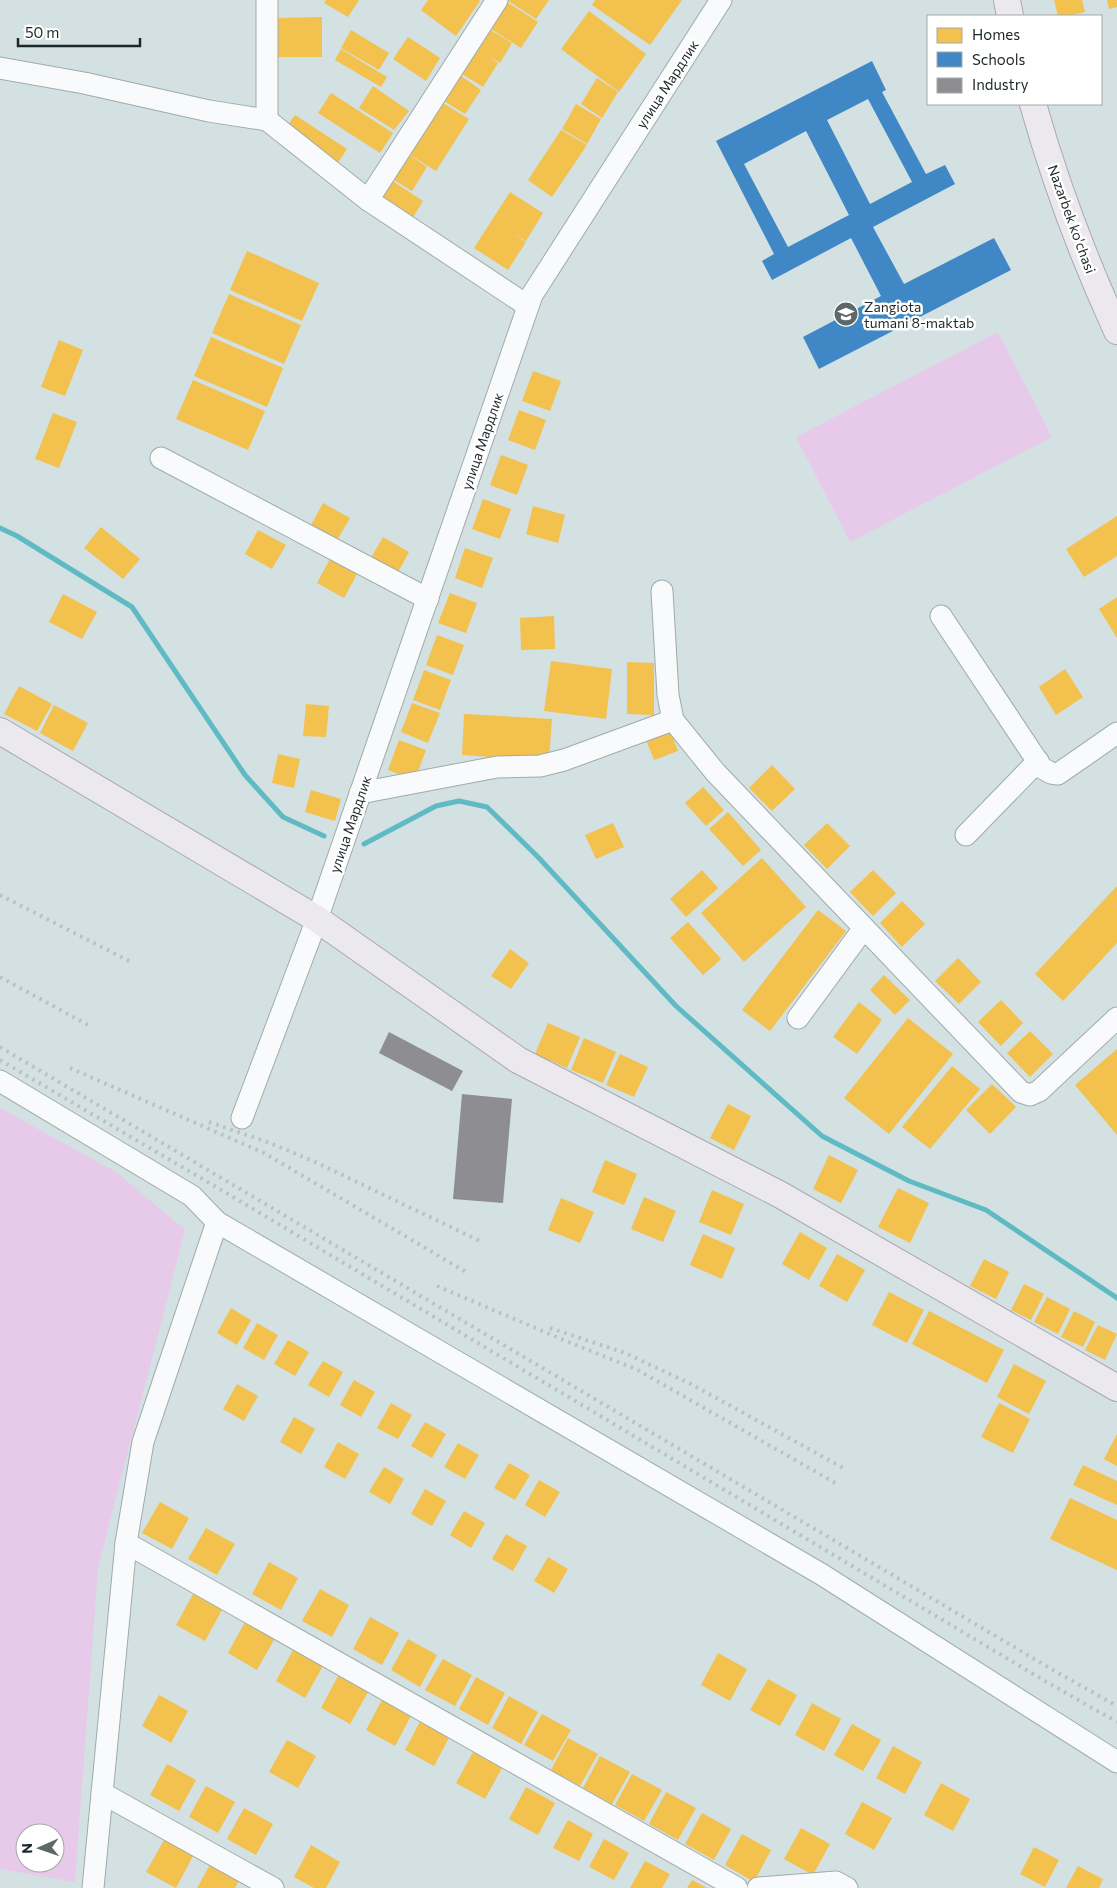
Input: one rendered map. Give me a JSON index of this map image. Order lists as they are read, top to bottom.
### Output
{
  "streets": {
    "main road": ["Nazarbek ko'chasi"],
    "street": ["улица Мардлик"]
  },
  "places": {
    "school or university": ["Zangiota tumani 8-maktab"]
  },
  "legend": ["Homes", "Schools", "Industry"],
  "scale_bar": "50 m",
  "north": "left"
}
